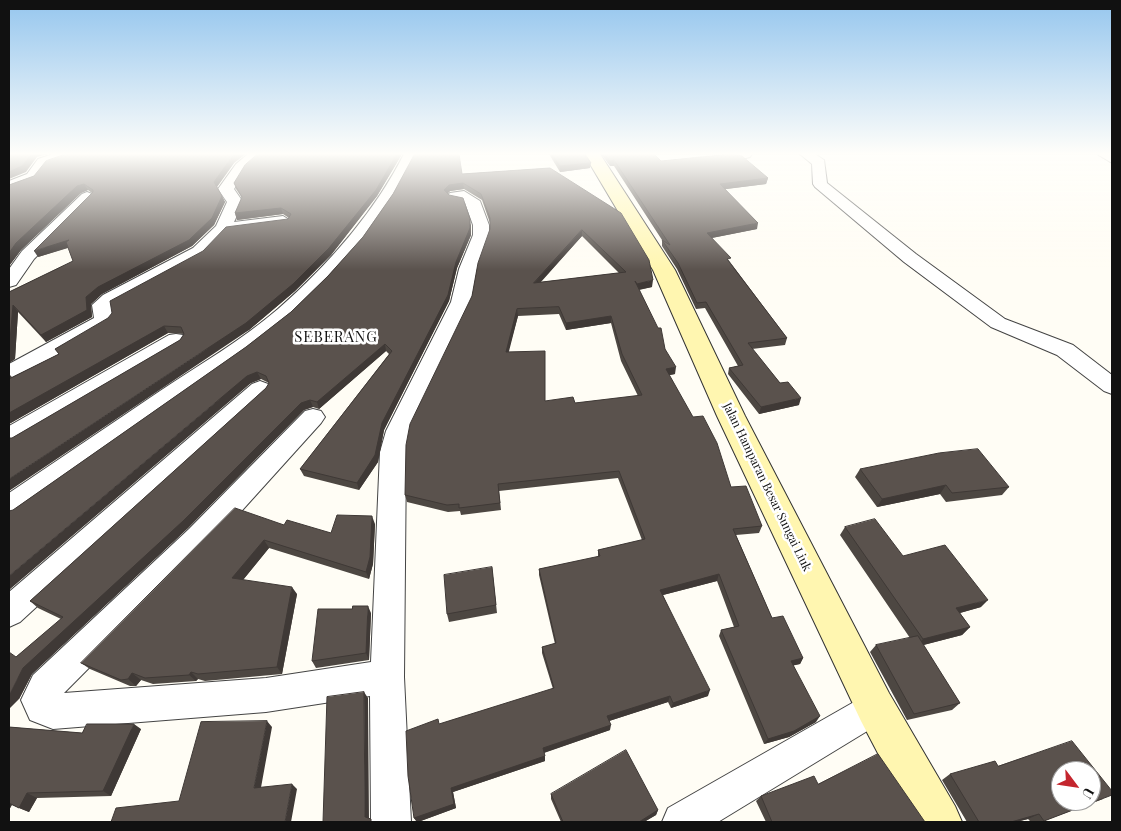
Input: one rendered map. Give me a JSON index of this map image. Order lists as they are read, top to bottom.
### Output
{
  "streets": {
    "street": ["Jalan Hamparan Besar Sungai Liuk"]
  },
  "districts": ["SEBERANG"],
  "north": "bottom right"
}
